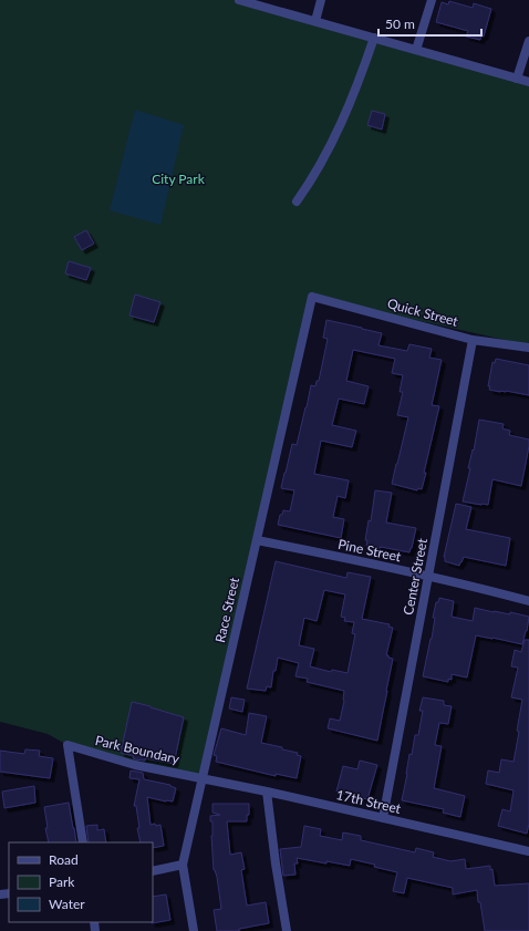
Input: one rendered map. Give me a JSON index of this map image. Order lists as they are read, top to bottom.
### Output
{
  "streets": {
    "street": [
      "Quick Street",
      "Pine Street",
      "Center Street",
      "Race Street",
      "Park Boundary",
      "17th Street"
    ]
  },
  "crossings": [
    ["Quick Street", "Center Street"],
    ["Quick Street", "Race Street"],
    ["Pine Street", "Center Street"],
    ["Pine Street", "Race Street"],
    ["Center Street", "17th Street"],
    ["Race Street", "Park Boundary"],
    ["Race Street", "17th Street"],
    ["Park Boundary", "17th Street"]
  ],
  "parks": ["City Park"],
  "legend": ["Road", "Park", "Water"],
  "scale_bar": "50 m"
}
